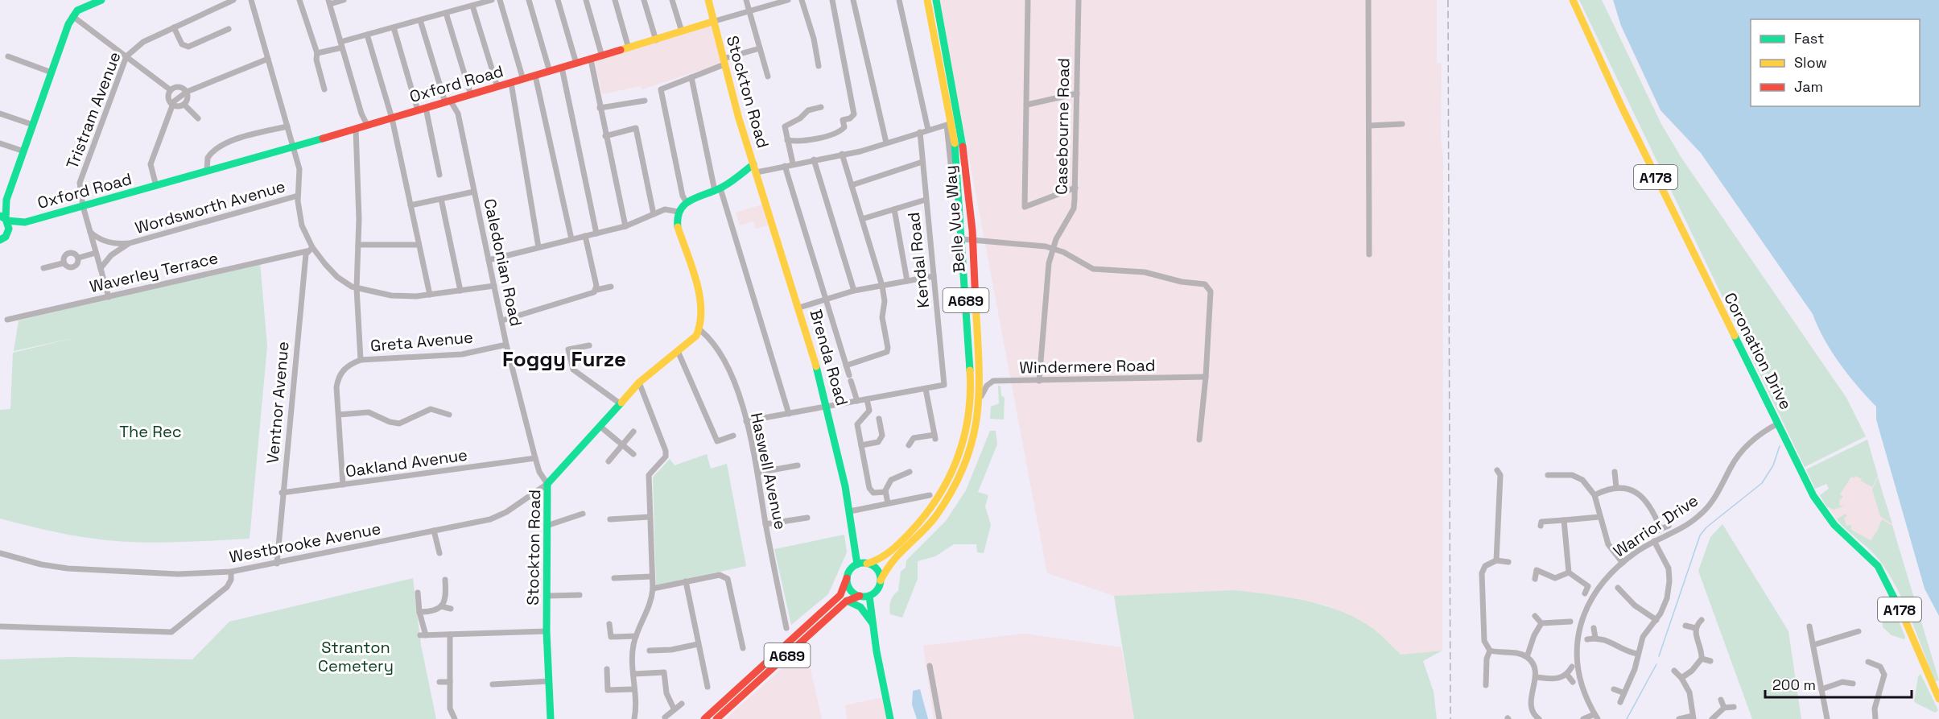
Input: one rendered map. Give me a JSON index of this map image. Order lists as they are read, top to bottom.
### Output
{
  "streets": {
    "main road": [
      "Oxford Road",
      "Stockton Road",
      "A178",
      "Belle Vue Way",
      "A689",
      "Coronation Drive",
      "Brenda Road"
    ],
    "street": [
      "Tristram Avenue",
      "Casebourne Road",
      "Wordsworth Avenue",
      "Kendal Road",
      "Caledonian Road",
      "Waverley Terrace",
      "Greta Avenue",
      "Windermere Road",
      "Ventnor Avenue",
      "Oakland Avenue",
      "Haswell Avenue",
      "Warrior Drive",
      "Westbrooke Avenue"
    ]
  },
  "crossings": [
    ["Oxford Road", "Stockton Road"],
    ["Oxford Road", "Tristram Avenue"],
    ["Oxford Road", "Caledonian Road"],
    ["Stockton Road", "Caledonian Road"],
    ["Stockton Road", "Brenda Road"],
    ["Stockton Road", "Haswell Avenue"],
    ["Stockton Road", "Westbrooke Avenue"],
    ["Casebourne Road", "Windermere Road"],
    ["Wordsworth Avenue", "Waverley Terrace"],
    ["Wordsworth Avenue", "Ventnor Avenue"],
    ["Belle Vue Way", "A689"],
    ["Belle Vue Way", "Brenda Road"],
    ["Belle Vue Way", "Windermere Road"],
    ["Caledonian Road", "Greta Avenue"],
    ["Caledonian Road", "Oakland Avenue"],
    ["Caledonian Road", "Westbrooke Avenue"],
    ["Waverley Terrace", "Ventnor Avenue"],
    ["A689", "Brenda Road"],
    ["Greta Avenue", "Oakland Avenue"],
    ["Coronation Drive", "Warrior Drive"],
    ["Ventnor Avenue", "Oakland Avenue"],
    ["Ventnor Avenue", "Westbrooke Avenue"]
  ],
  "districts": ["Foggy Furze"],
  "parks": ["The Rec", "Stranton Cemetery"],
  "legend": ["Fast", "Slow", "Jam"],
  "scale_bar": "200 m"
}
